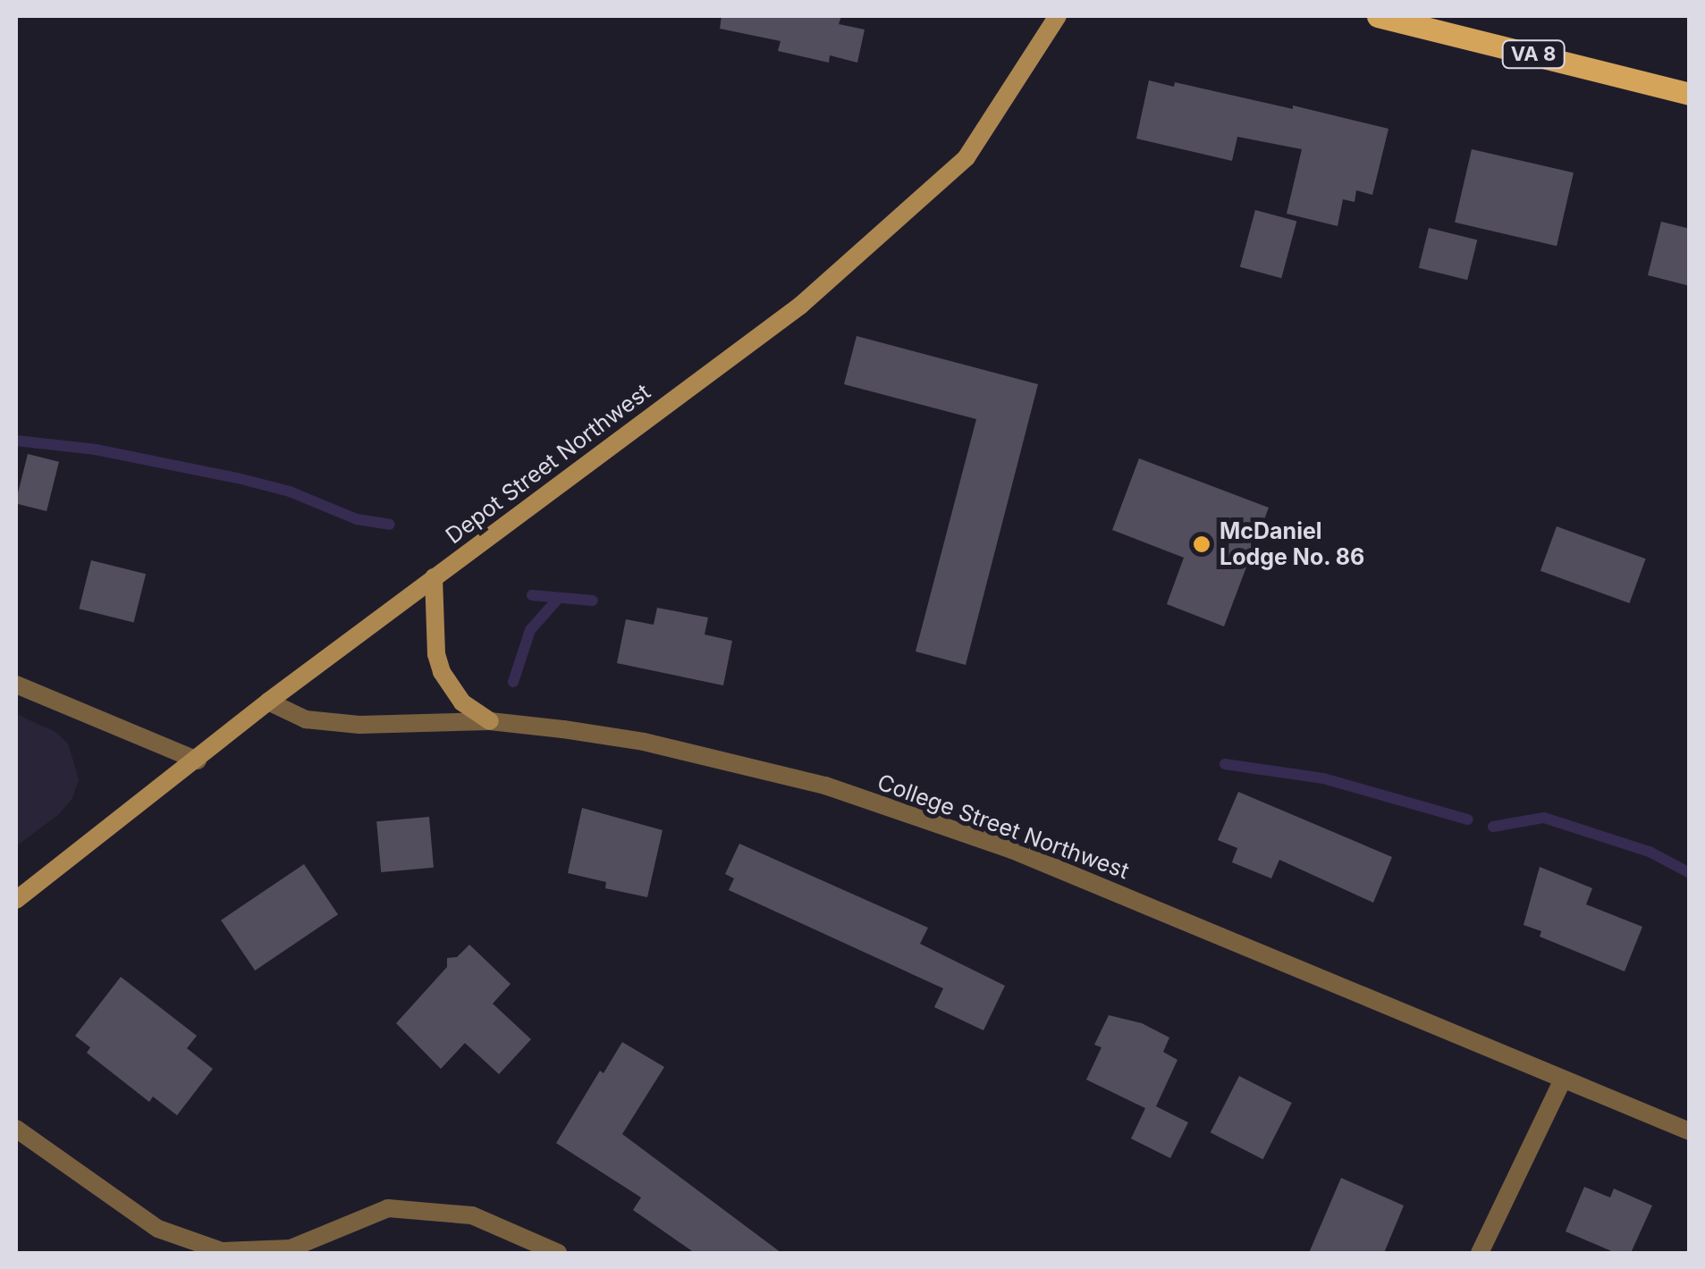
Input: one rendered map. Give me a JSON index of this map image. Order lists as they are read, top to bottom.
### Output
{
  "streets": {
    "main road": ["VA 8", "Depot Street Northwest"],
    "street": ["College Street Northwest"]
  },
  "crossings": [
    ["Depot Street Northwest", "College Street Northwest"]
  ],
  "places": ["McDaniel Lodge No. 86"]
}
